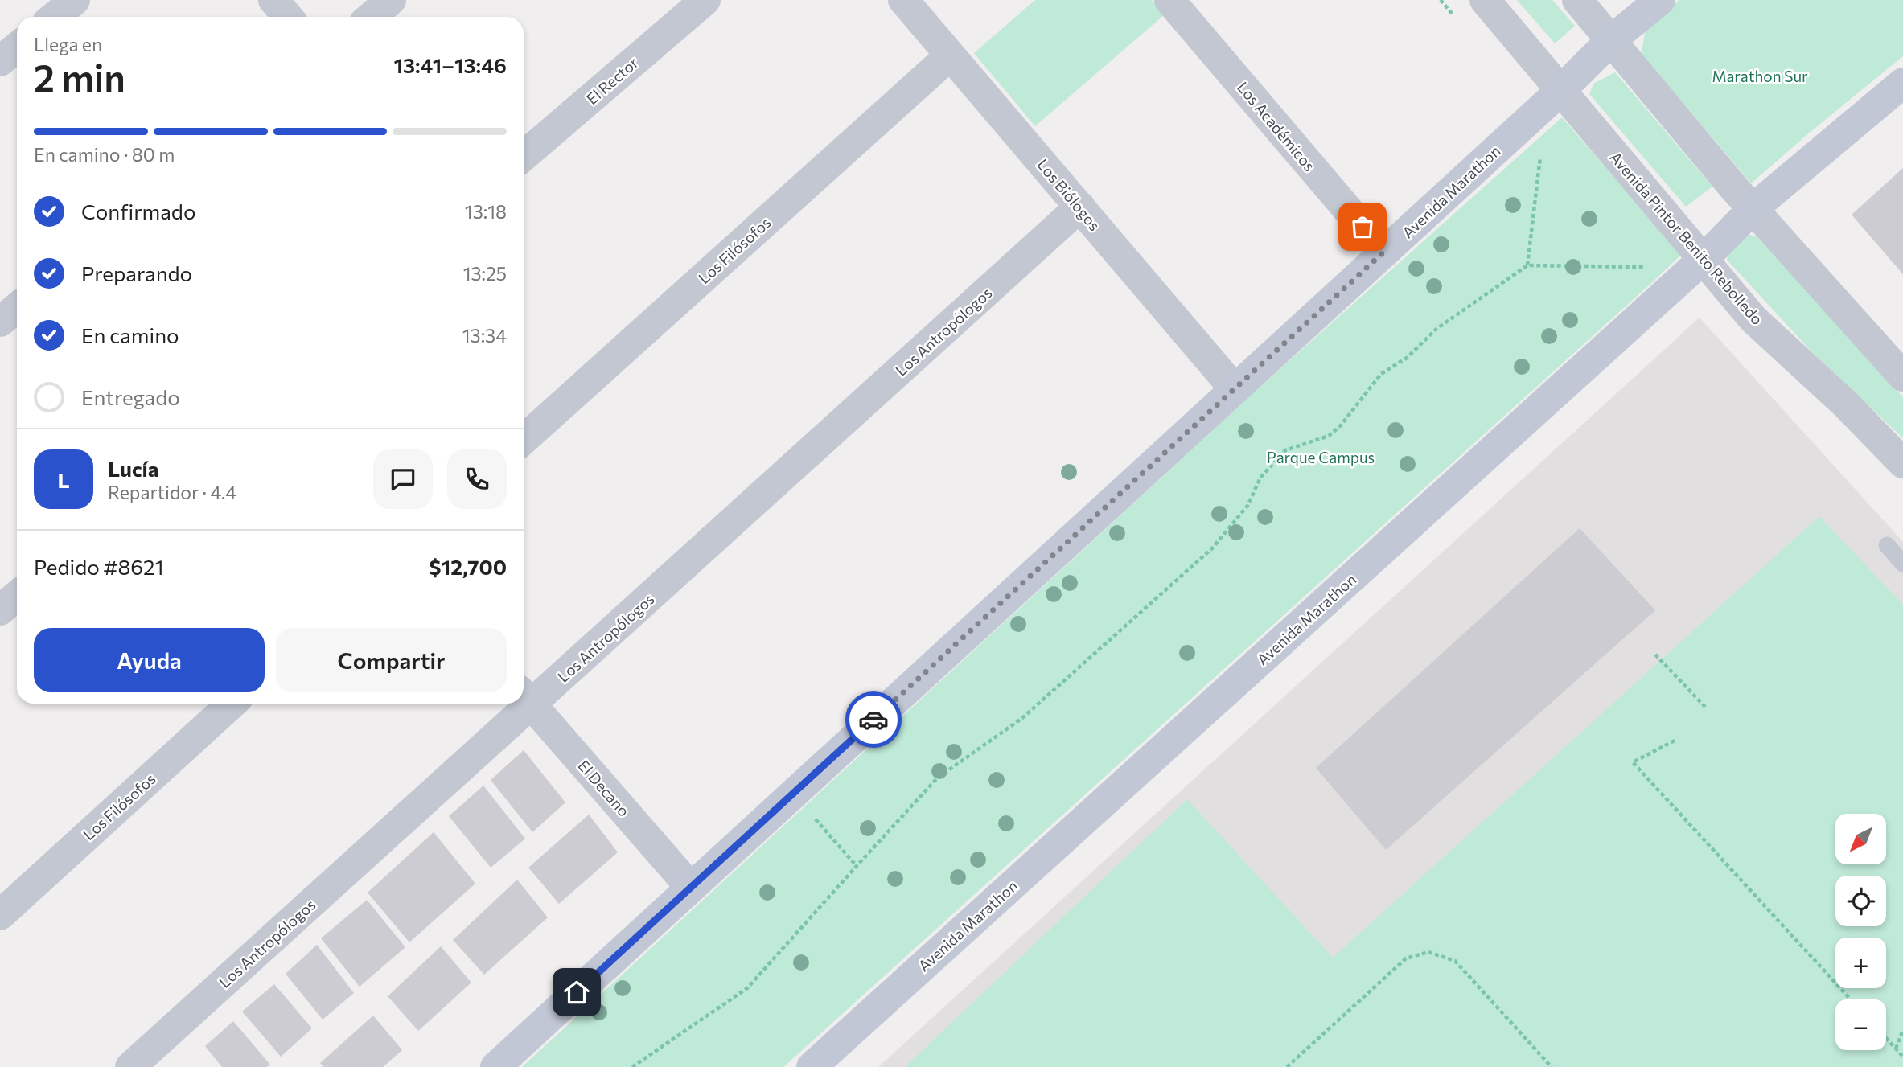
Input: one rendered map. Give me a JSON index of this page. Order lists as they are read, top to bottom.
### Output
{
  "streets": {
    "main road": ["Avenida Marathon"],
    "street": [
      "El Rector",
      "Los Académicos",
      "Los Biólogos",
      "Avenida Pintor Benito Rebolledo",
      "Los Filósofos",
      "Los Antropólogos",
      "El Decano"
    ]
  },
  "crossings": [
    ["Los Académicos", "Avenida Marathon"],
    ["Avenida Marathon", "Los Biólogos"],
    ["Avenida Marathon", "Avenida Pintor Benito Rebolledo"],
    ["Avenida Marathon", "El Decano"],
    ["Los Biólogos", "Los Filósofos"],
    ["Los Biólogos", "Los Antropólogos"],
    ["Los Antropólogos", "El Decano"]
  ],
  "parks": ["Marathon Sur", "Parque Campus"],
  "north": "bottom left",
  "page": {
    "heading": ["2 min", "Llega en", "13:41–13:46"],
    "panel": [
      "Lucía",
      "Repartidor · 4.4",
      "Pedido #8621",
      "$12,700"
    ],
    "bar": "En camino · 80 m",
    "list": [
      ["Confirmado", "13:18"],
      ["Preparando", "13:25"],
      ["En camino", "13:34"],
      "Entregado"
    ],
    "round": "L",
    "buttons": ["Ayuda", "Compartir"],
    "map_buttons": ["+", "−"]
  }
}
